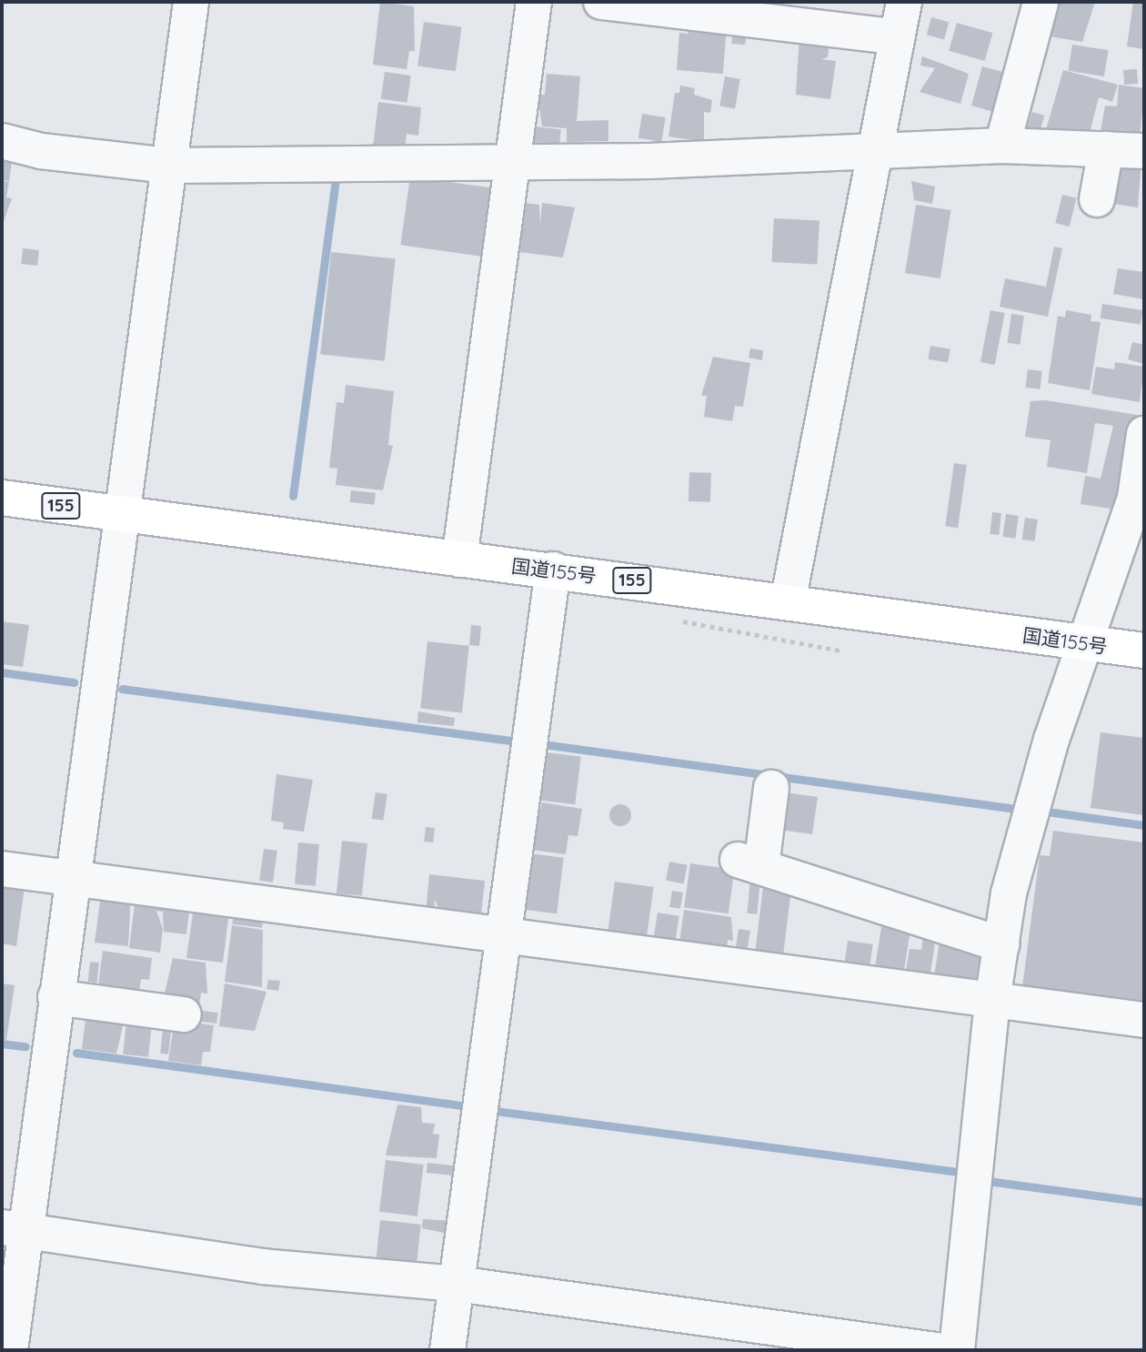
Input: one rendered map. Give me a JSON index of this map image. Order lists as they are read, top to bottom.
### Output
{
  "streets": {
    "highway": ["155", "国道155号"]
  }
}
